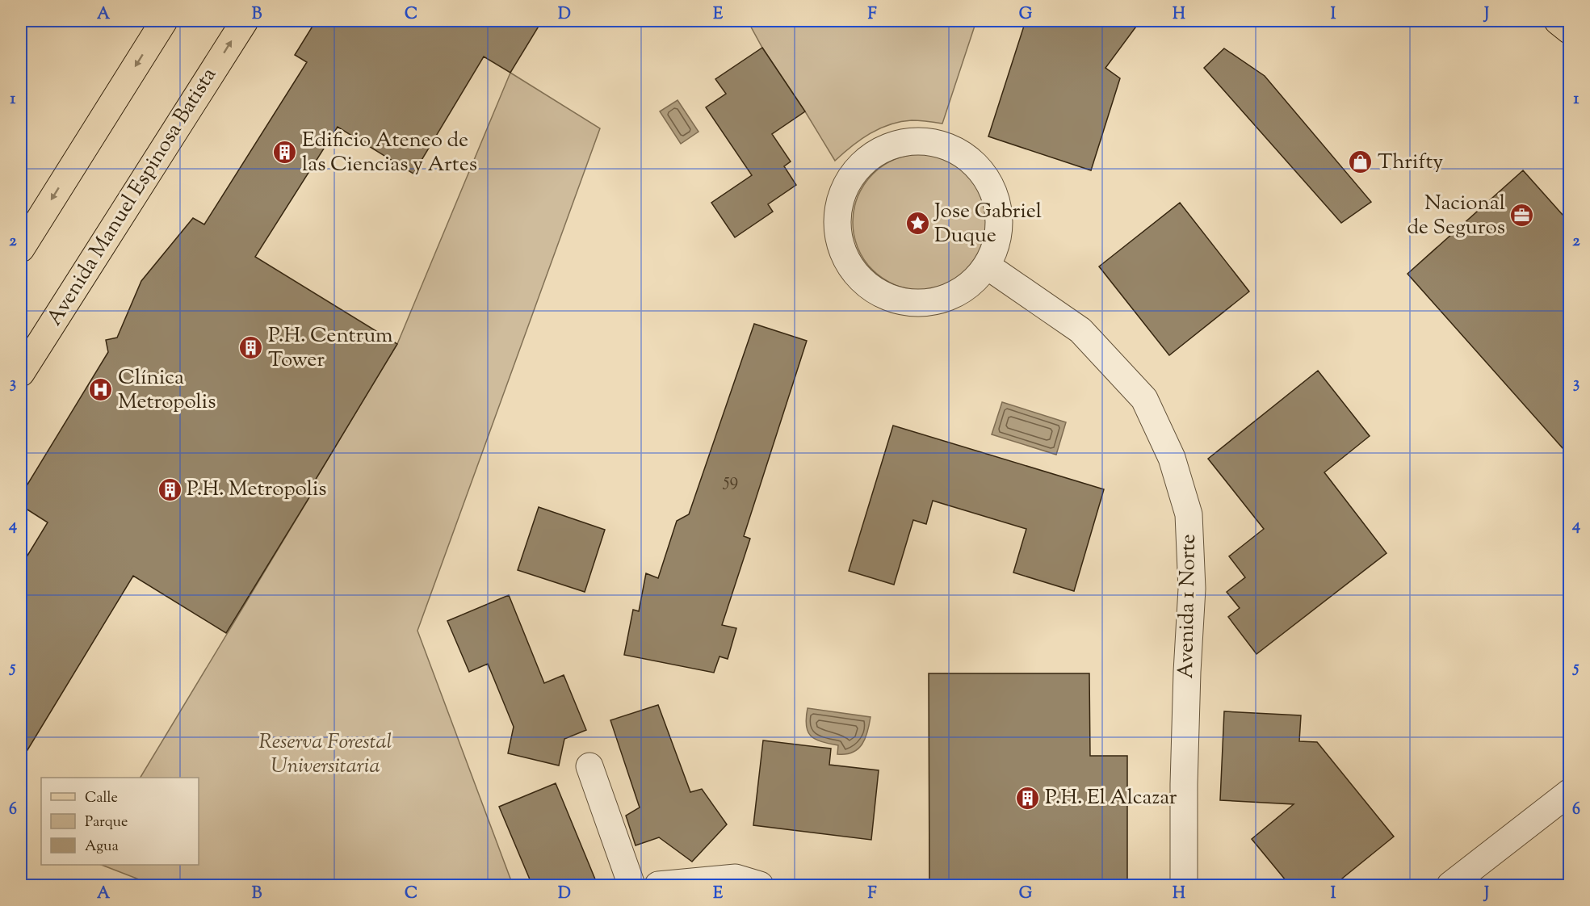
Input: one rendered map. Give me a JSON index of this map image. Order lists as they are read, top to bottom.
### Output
{
  "streets": {
    "main road": ["Avenida Manuel Espinosa Batista"],
    "street": ["Avenida 1 Norte"]
  },
  "parks": ["Reserva Forestal Universitaria"],
  "places": {
    "building": [
      "Edificio Ateneo de las Ciencias y Artes",
      "P.H. Centrum Tower",
      "P.H. Metropolis",
      "P.H. El Alcazar"
    ],
    "shop": ["Thrifty"],
    "office": ["Nacional de Seguros"],
    "place": ["Jose Gabriel Duque"],
    "hospital": ["Clínica Metropolis"]
  },
  "house_numbers": ["59"],
  "legend": ["Calle", "Parque", "Agua"],
  "grid": {
    "columns": [
      "A",
      "B",
      "C",
      "D",
      "E",
      "F",
      "G",
      "H",
      "I",
      "J"
    ],
    "rows": [
      "1",
      "2",
      "3",
      "4",
      "5",
      "6"
    ]
  }
}
